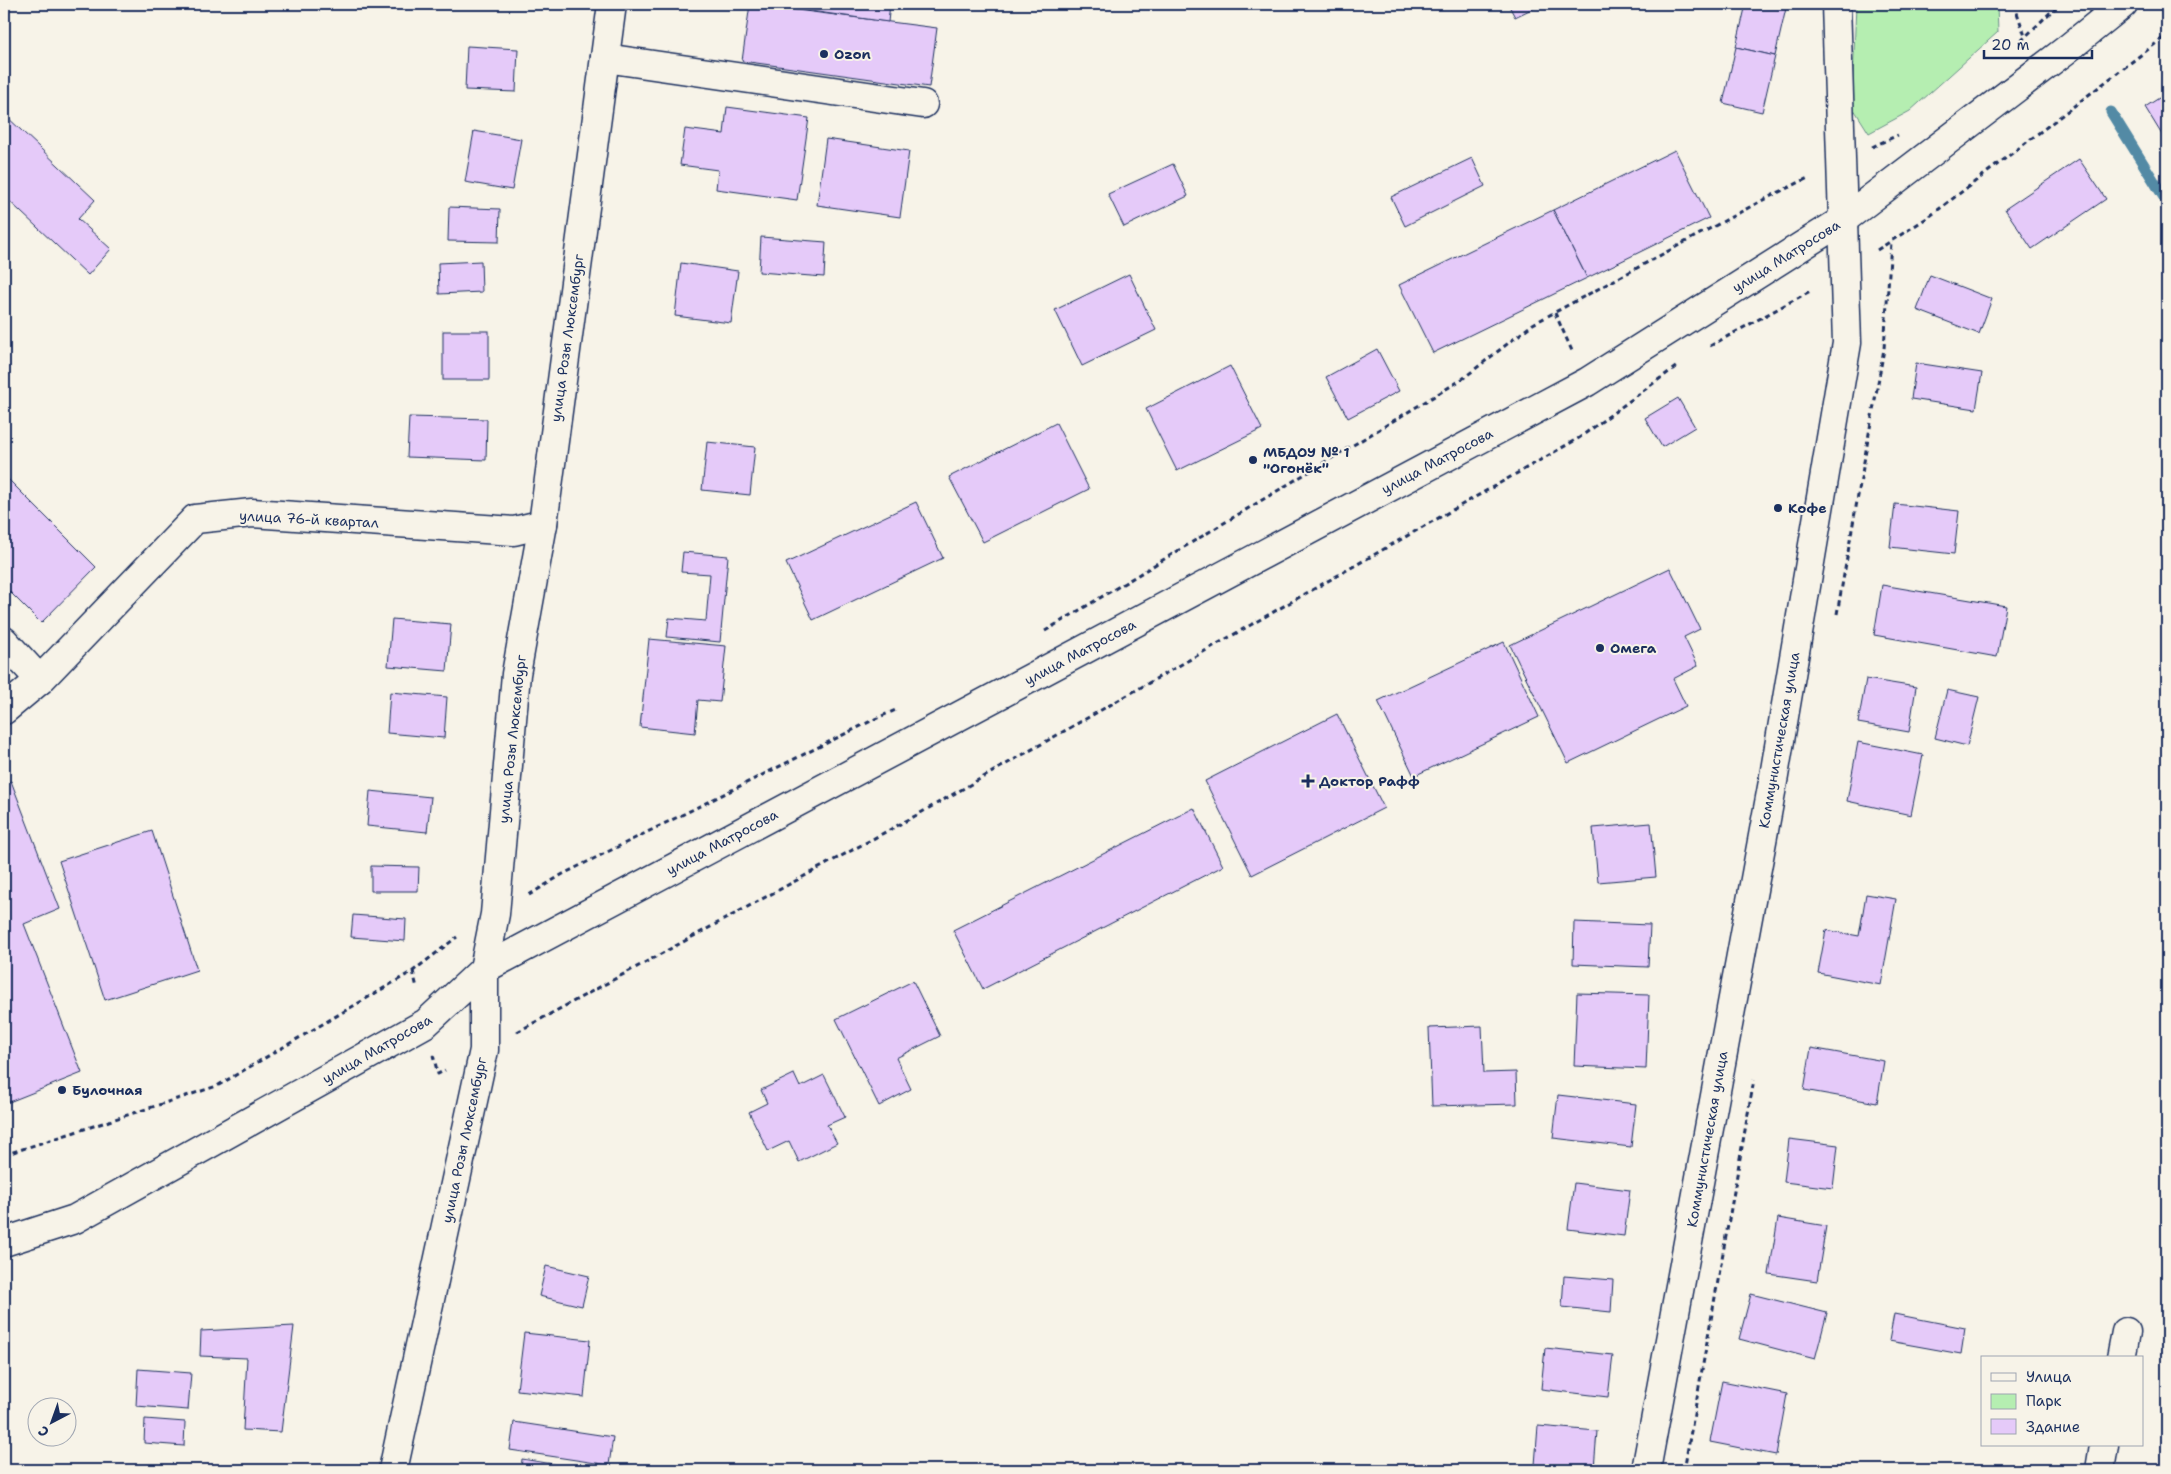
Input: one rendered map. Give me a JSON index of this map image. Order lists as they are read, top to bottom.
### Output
{
  "streets": {
    "street": [
      "улица Матросова",
      "улица Розы Люксембург",
      "улица 76-й квартал",
      "Коммунистическая улица"
    ]
  },
  "crossings": [
    ["улица Матросова", "улица Розы Люксембург"],
    ["улица Матросова", "Коммунистическая улица"],
    ["улица Розы Люксембург", "улица 76-й квартал"]
  ],
  "places": {
    "other": [
      "Ozon",
      "МБДОУ № 1 \"Огонёк\"",
      "Кофе",
      "Омега",
      "Булочная"
    ],
    "health": ["Доктор Рафф"]
  },
  "legend": ["Улица", "Парк", "Здание"],
  "scale_bar": "20 m",
  "north": "bottom left"
}
